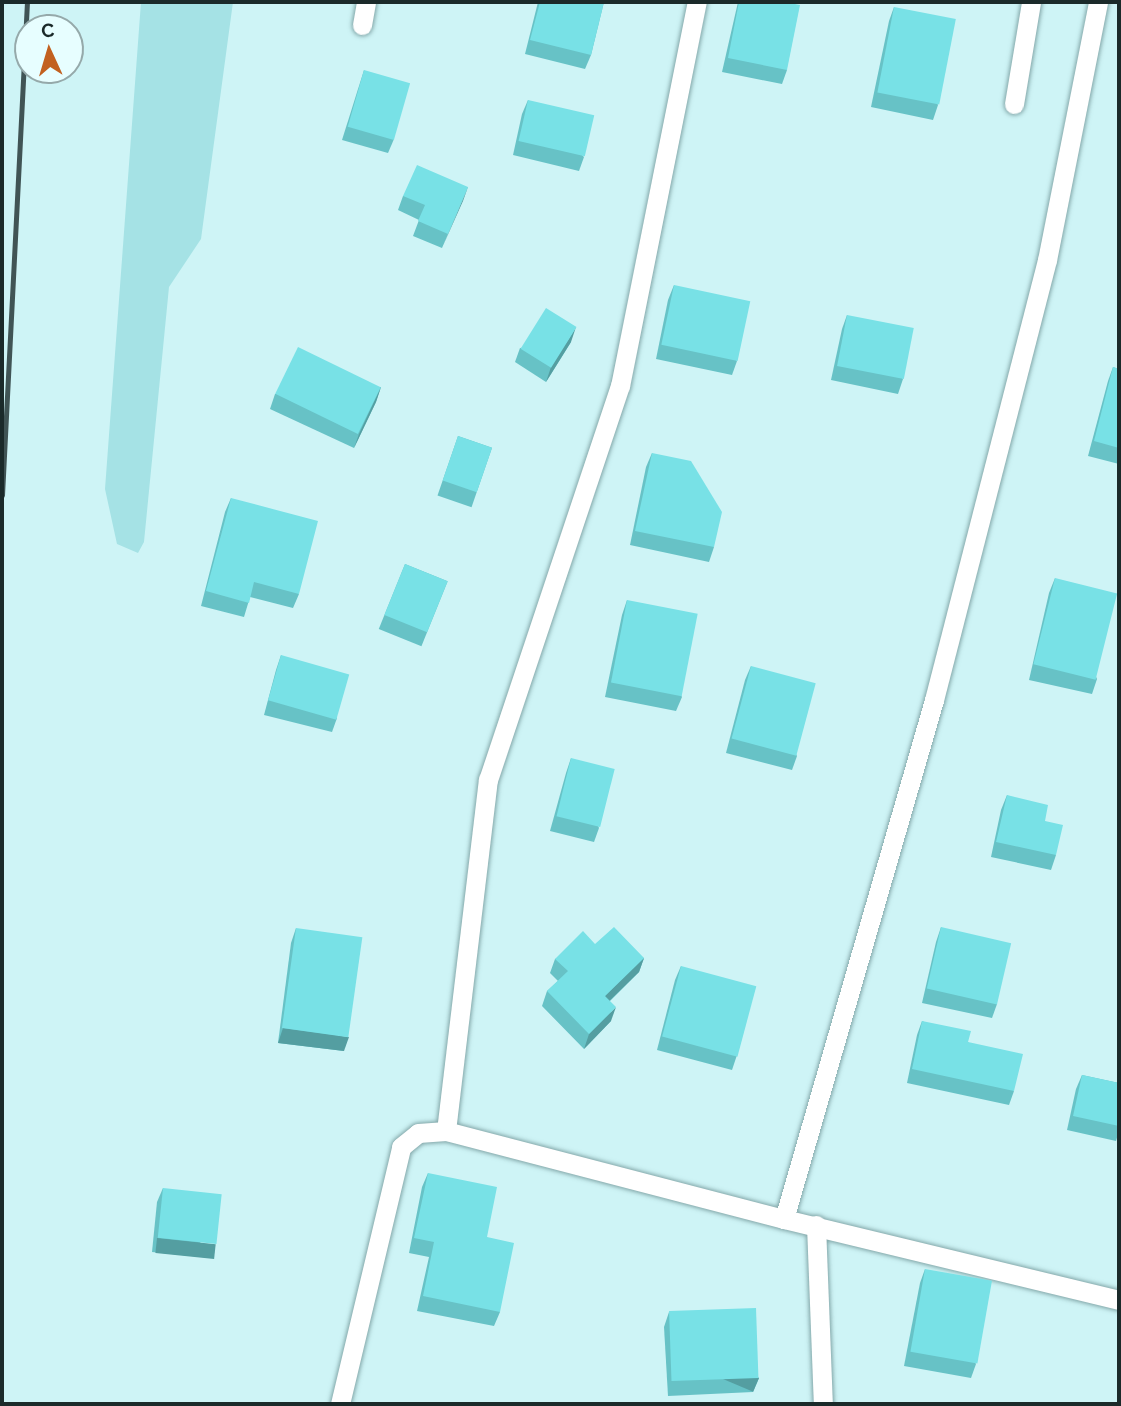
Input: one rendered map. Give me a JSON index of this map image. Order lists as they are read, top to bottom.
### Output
{
  "north": "top"
}
